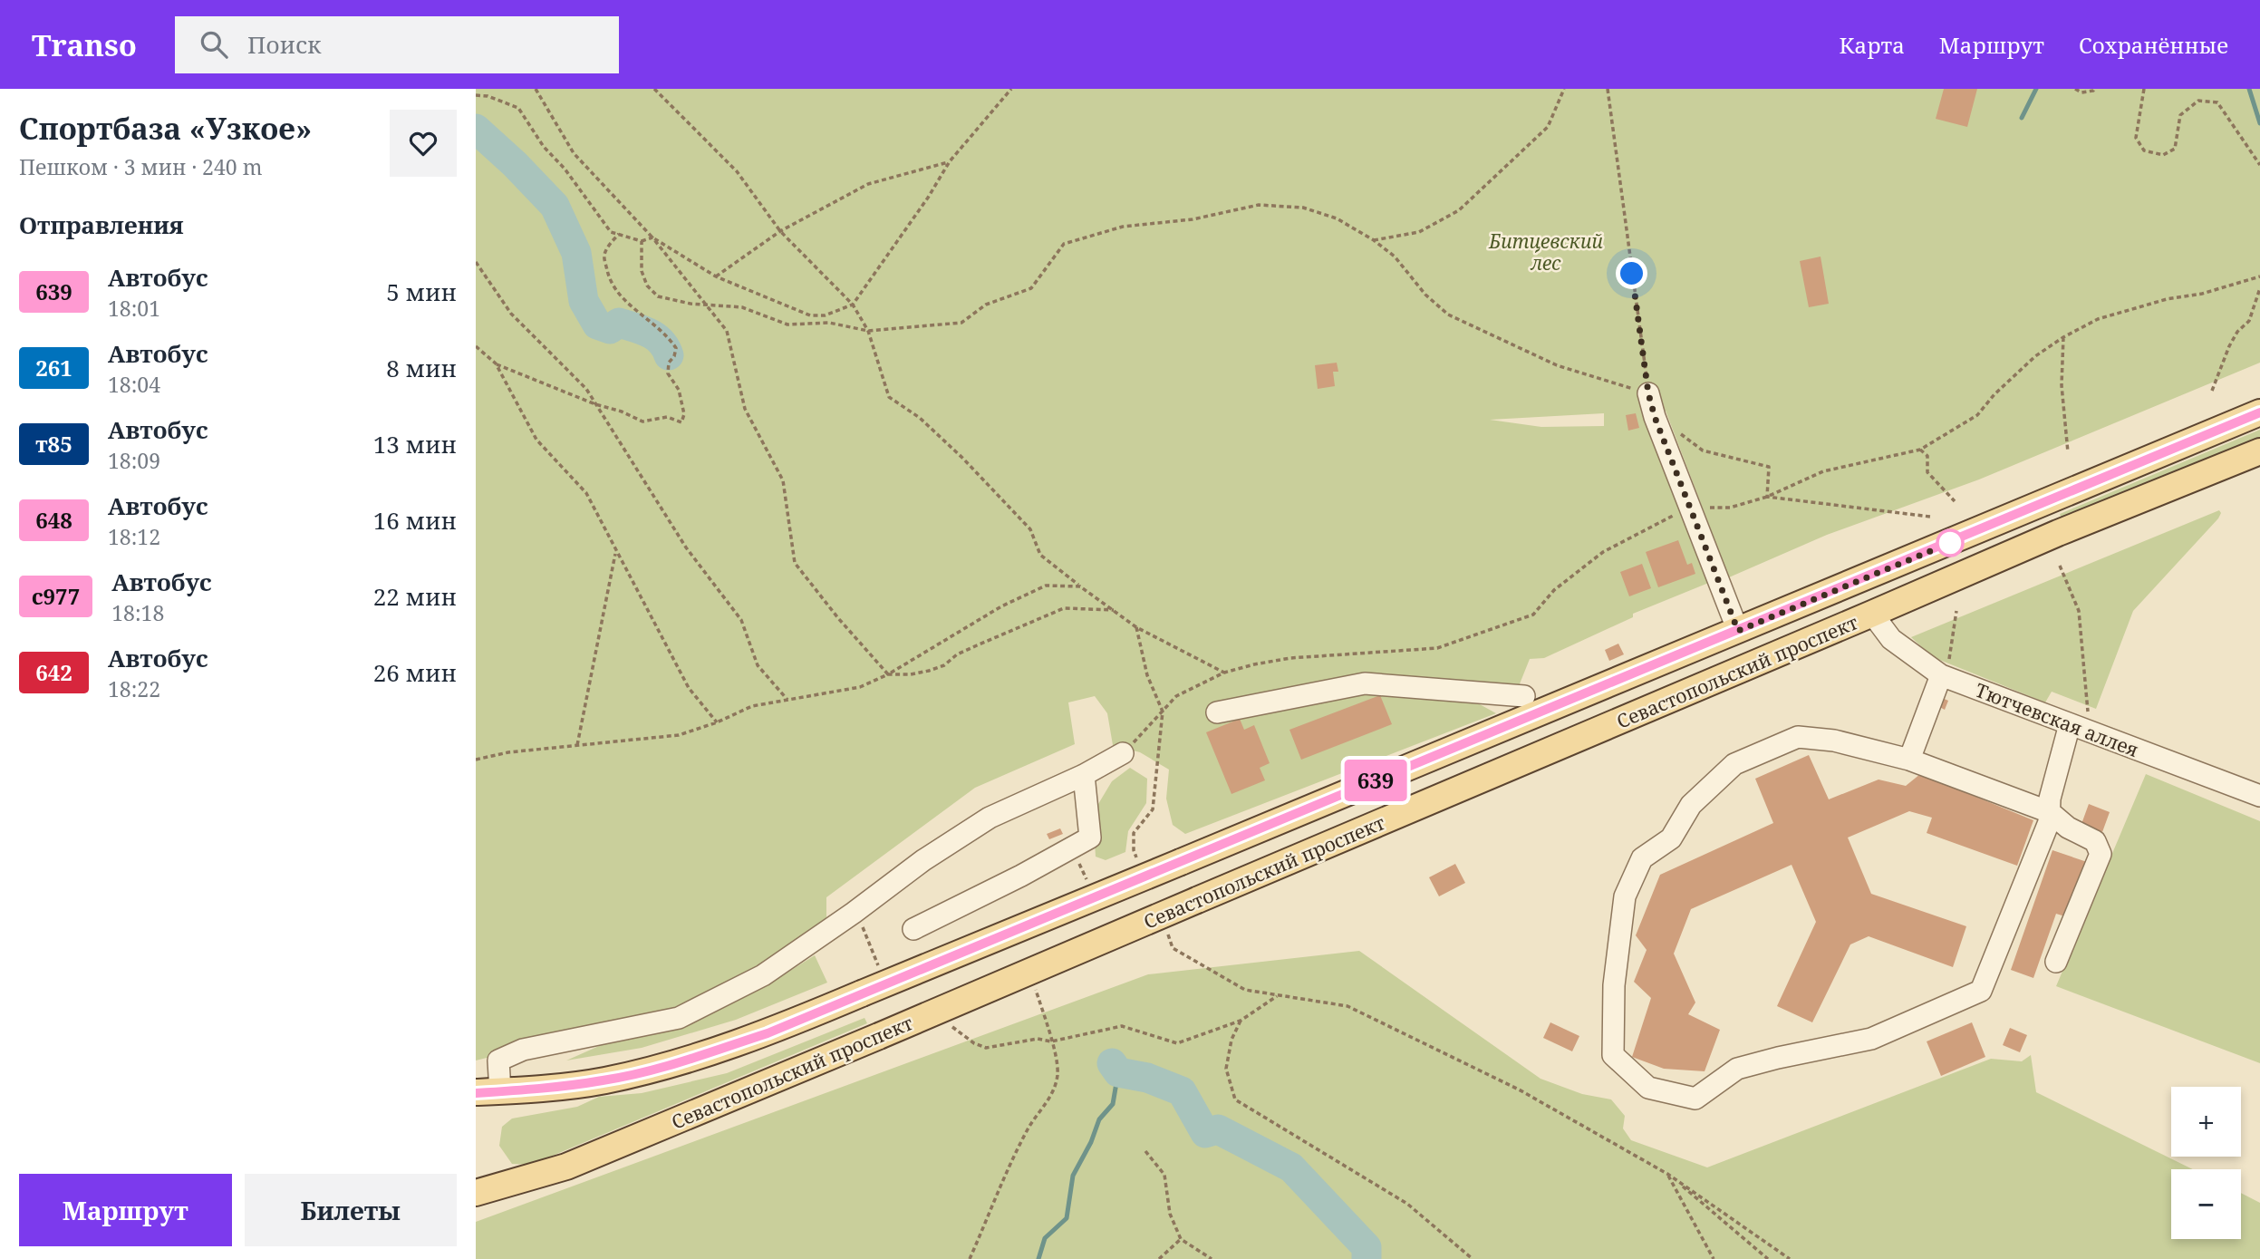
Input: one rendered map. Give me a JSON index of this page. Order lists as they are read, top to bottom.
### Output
{
  "streets": {
    "main road": ["Севастопольский проспект"],
    "street": ["Тютчевская аллея"]
  },
  "crossings": [
    ["Севастопольский проспект", "Тютчевская аллея"]
  ],
  "parks": ["Битцевский лес"],
  "lines": ["bus line 639"],
  "page": {
    "header": "Transo",
    "search": "Поиск",
    "nav": ["Карта", "Маршрут", "Сохранённые"],
    "heading": [
      ["Спортбаза «Узкое»", "Пешком · 3 мин · 240 m"],
      "Отправления"
    ],
    "on_map": "639",
    "list": [
      {
        "mark": "639",
        "name": "Автобус",
        "note": "18:01",
        "value": "5 мин"
      },
      {
        "mark": "261",
        "name": "Автобус",
        "note": "18:04",
        "value": "8 мин"
      },
      {
        "mark": "т85",
        "name": "Автобус",
        "note": "18:09",
        "value": "13 мин"
      },
      {
        "mark": "648",
        "name": "Автобус",
        "note": "18:12",
        "value": "16 мин"
      },
      {
        "mark": "с977",
        "name": "Автобус",
        "note": "18:18",
        "value": "22 мин"
      },
      {
        "mark": "642",
        "name": "Автобус",
        "note": "18:22",
        "value": "26 мин"
      }
    ],
    "map_buttons": ["+", "−"],
    "buttons": ["Маршрут", "Билеты"]
  }
}
